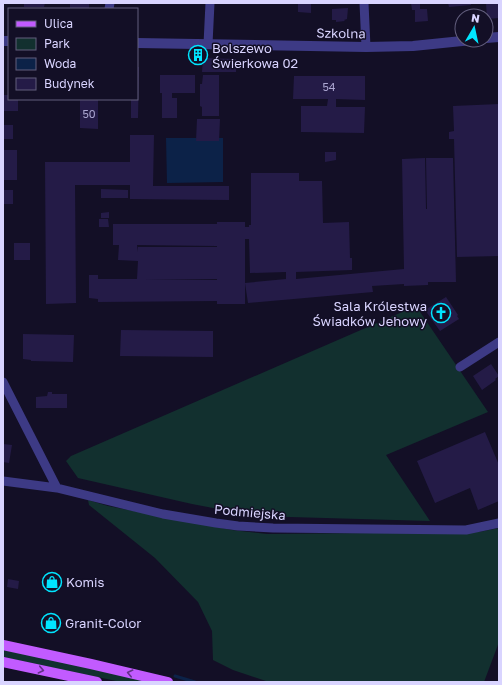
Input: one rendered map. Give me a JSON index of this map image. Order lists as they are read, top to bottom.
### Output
{
  "streets": {
    "street": ["Szkolna", "Podmiejska"]
  },
  "places": {
    "building": ["Bolszewo Świerkowa 02"],
    "church": ["Sala Królestwa Świadków Jehowy"],
    "shop": ["Komis", "Granit-Color"]
  },
  "house_numbers": ["54", "50"],
  "legend": [
    "Ulica",
    "Park",
    "Woda",
    "Budynek"
  ],
  "north": "top"
}
